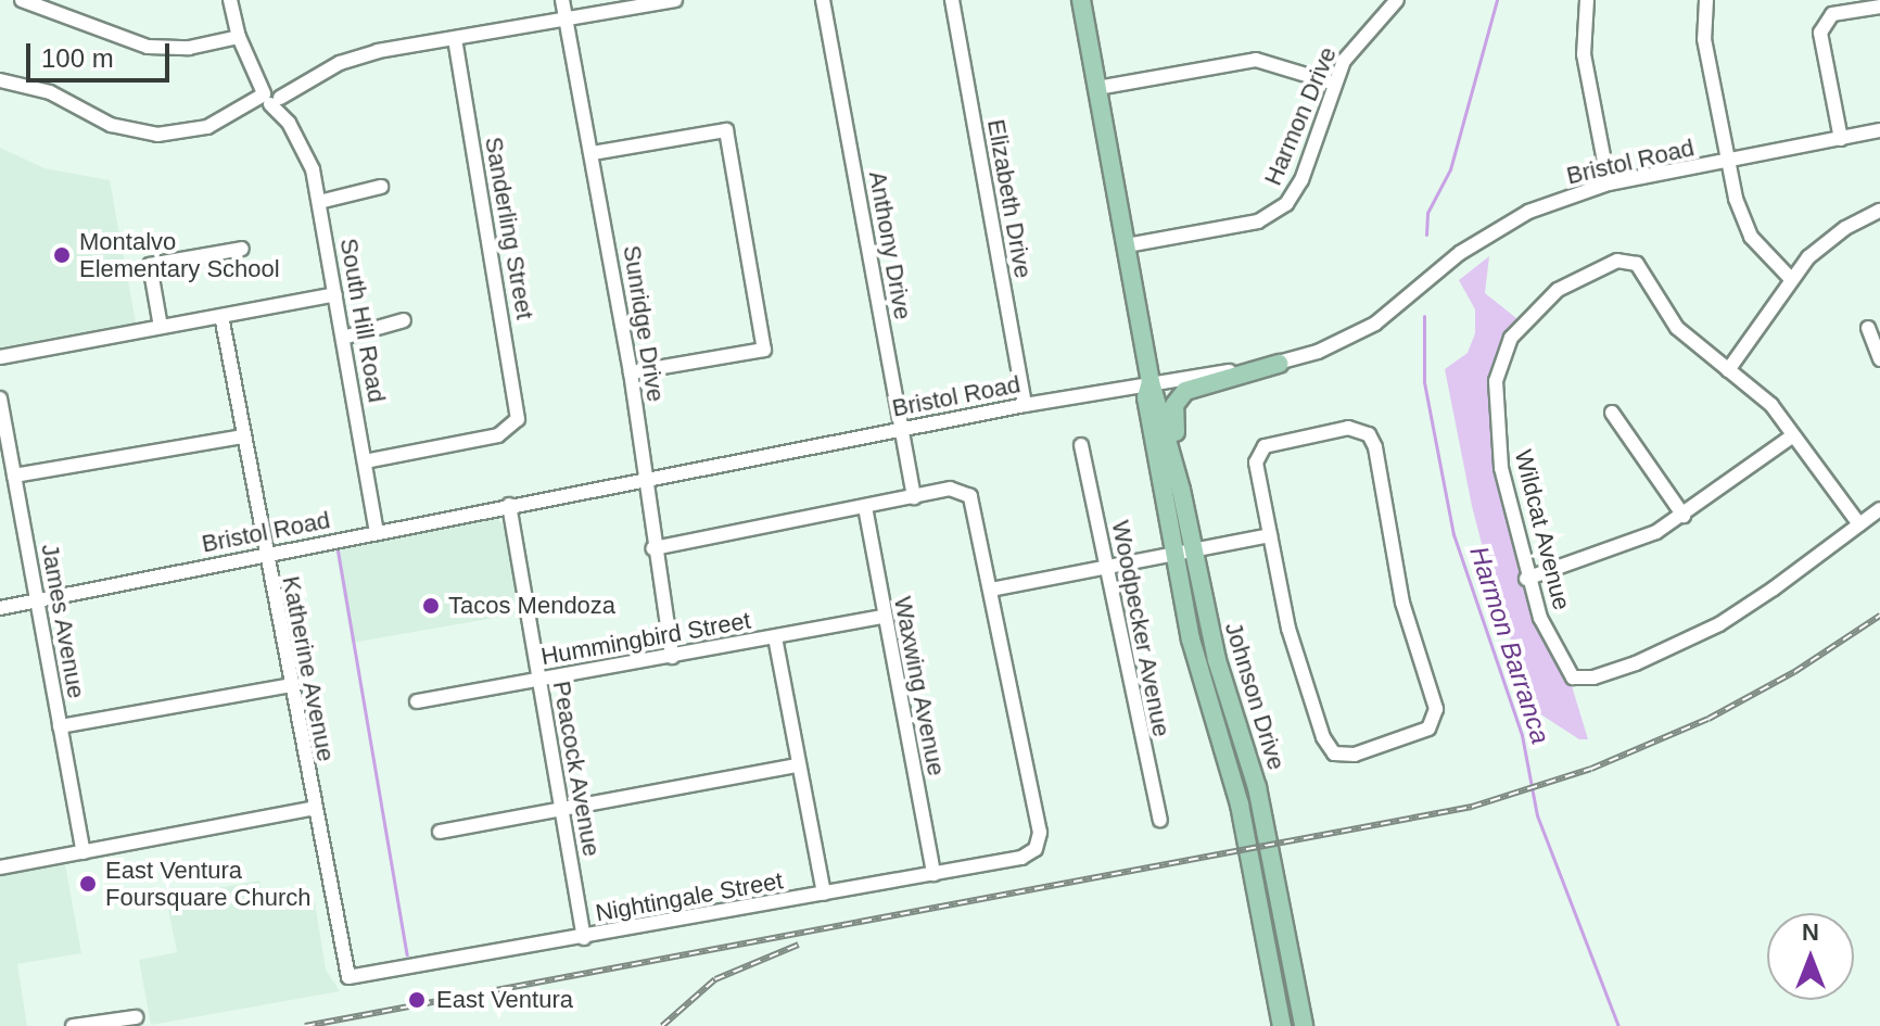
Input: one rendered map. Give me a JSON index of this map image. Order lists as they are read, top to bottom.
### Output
{
  "streets": {
    "main road": ["Johnson Drive"],
    "street": [
      "Harmon Drive",
      "Bristol Road",
      "Elizabeth Drive",
      "Sanderling Street",
      "Anthony Drive",
      "South Hill Road",
      "Sunridge Drive",
      "Wildcat Avenue",
      "James Avenue",
      "Woodpecker Avenue",
      "Hummingbird Street",
      "Katherine Avenue",
      "Waxwing Avenue",
      "Peacock Avenue",
      "Nightingale Street"
    ]
  },
  "crossings": [
    ["Harmon Drive", "Johnson Drive"],
    ["Bristol Road", "Elizabeth Drive"],
    ["Bristol Road", "Anthony Drive"],
    ["Bristol Road", "South Hill Road"],
    ["Bristol Road", "Sunridge Drive"],
    ["Bristol Road", "James Avenue"],
    ["Bristol Road", "Katherine Avenue"],
    ["Bristol Road", "Johnson Drive"],
    ["Bristol Road", "Peacock Avenue"],
    ["Sanderling Street", "South Hill Road"],
    ["Sunridge Drive", "Hummingbird Street"],
    ["Hummingbird Street", "Waxwing Avenue"],
    ["Hummingbird Street", "Peacock Avenue"],
    ["Katherine Avenue", "Nightingale Street"],
    ["Waxwing Avenue", "Nightingale Street"],
    ["Peacock Avenue", "Nightingale Street"]
  ],
  "water": ["Harmon Barranca"],
  "places": [
    "Montalvo Elementary School",
    "Tacos Mendoza",
    "East Ventura Foursquare Church",
    "East Ventura"
  ],
  "scale_bar": "100 m",
  "north": "top"
}
